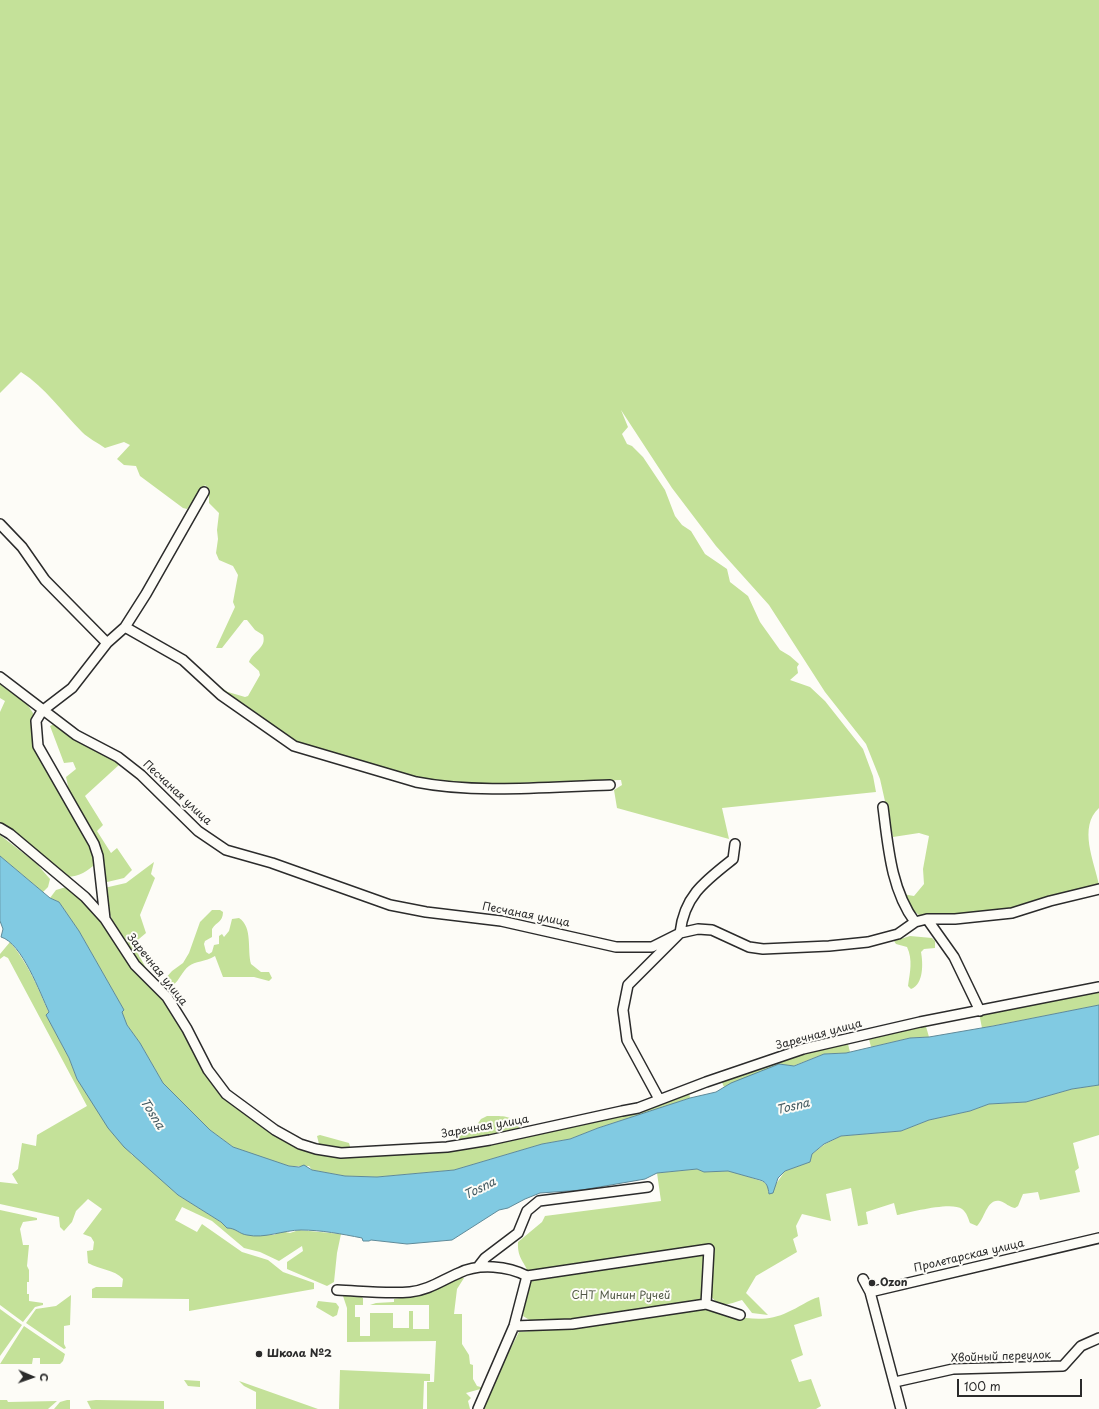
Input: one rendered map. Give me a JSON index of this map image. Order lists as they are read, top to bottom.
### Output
{
  "streets": {
    "street": [
      "Песчаная улица",
      "Заречная улица",
      "Пролетарская улица",
      "Хвойный переулок"
    ]
  },
  "water": ["Tosna"],
  "parks": ["СНТ Минин Ручей"],
  "places": ["Ozon", "Школа №2"],
  "scale_bar": "100 m",
  "north": "right"
}
